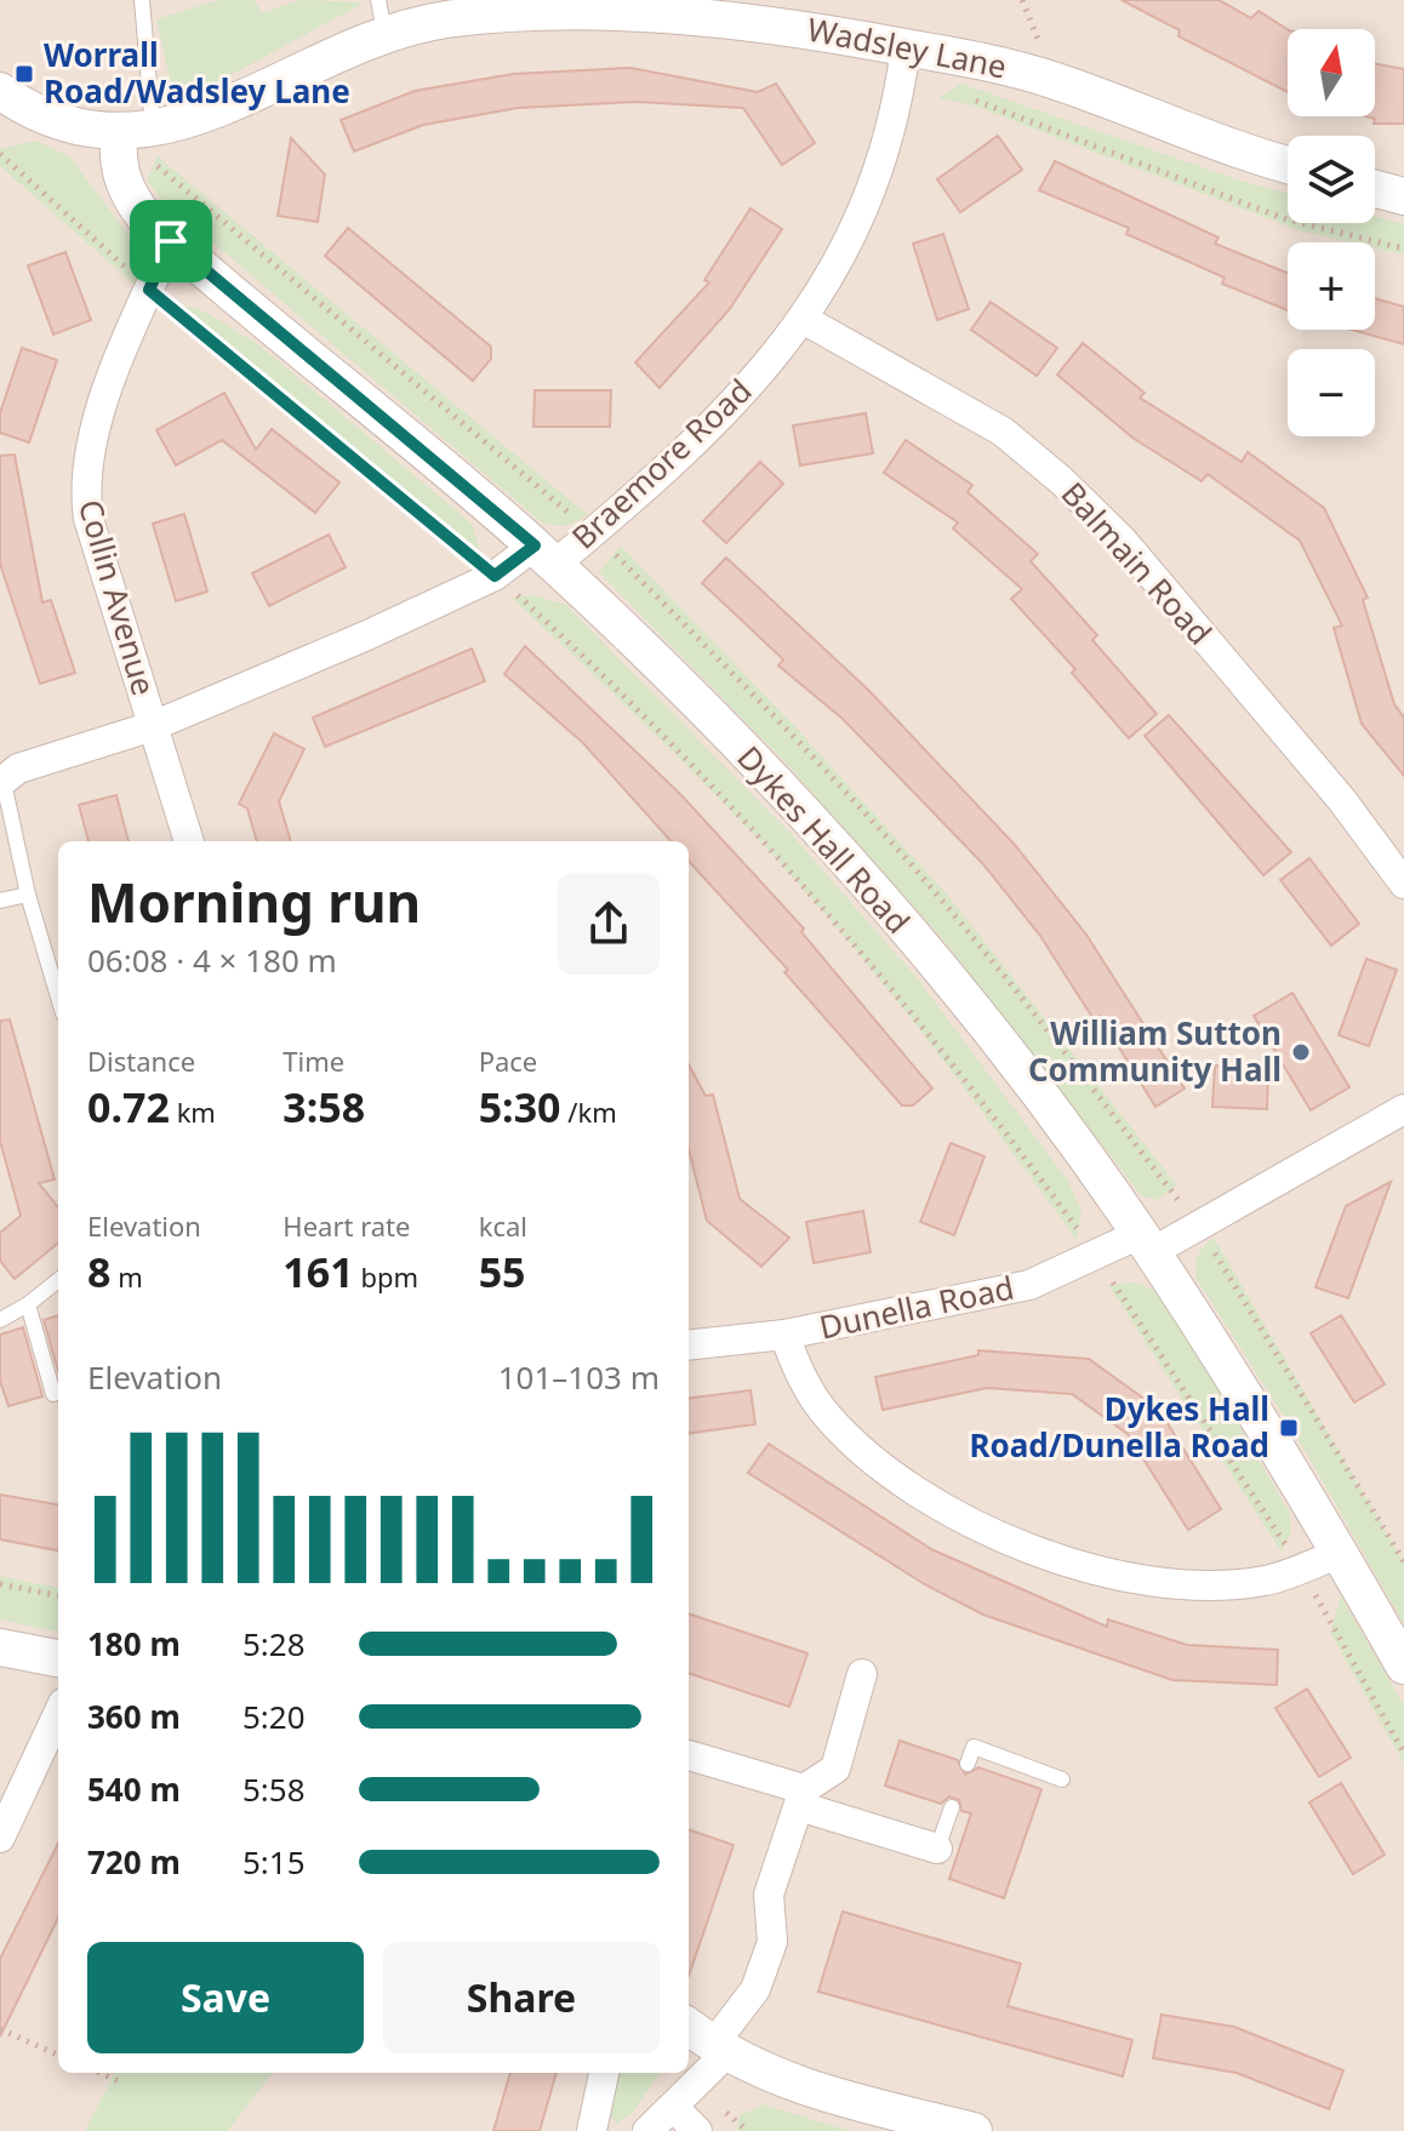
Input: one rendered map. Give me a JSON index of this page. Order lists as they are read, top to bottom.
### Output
{
  "streets": {
    "street": [
      "Wadsley Lane",
      "Braemore Road",
      "Balmain Road",
      "Collin Avenue",
      "Dykes Hall Road",
      "Dunella Road"
    ]
  },
  "crossings": [
    ["Wadsley Lane", "Braemore Road"],
    ["Wadsley Lane", "Dykes Hall Road"],
    ["Braemore Road", "Balmain Road"],
    ["Braemore Road", "Collin Avenue"],
    ["Braemore Road", "Dykes Hall Road"],
    ["Collin Avenue", "Dykes Hall Road"],
    ["Dykes Hall Road", "Dunella Road"]
  ],
  "places": {
    "transit": ["Worrall Road/Wadsley Lane", "Dykes Hall Road/Dunella Road"],
    "other": ["William Sutton Community Hall"]
  },
  "north": "top",
  "page": {
    "map_buttons": ["+", "−"],
    "heading": ["Morning run", "06:08 · 4 × 180 m"],
    "stats": [
      ["Distance", "0.72 km"],
      ["Time", "3:58"],
      ["Pace", "5:30 /km"],
      ["Elevation", "8 m"],
      ["Heart rate", "161 bpm"],
      ["kcal", "55"]
    ],
    "chart": ["Elevation", "101–103 m"],
    "list": [
      {
        "name": "180 m",
        "note": "5:28"
      },
      {
        "name": "360 m",
        "note": "5:20"
      },
      {
        "name": "540 m",
        "note": "5:58"
      },
      {
        "name": "720 m",
        "note": "5:15"
      }
    ],
    "buttons": ["Save", "Share"]
  }
}
